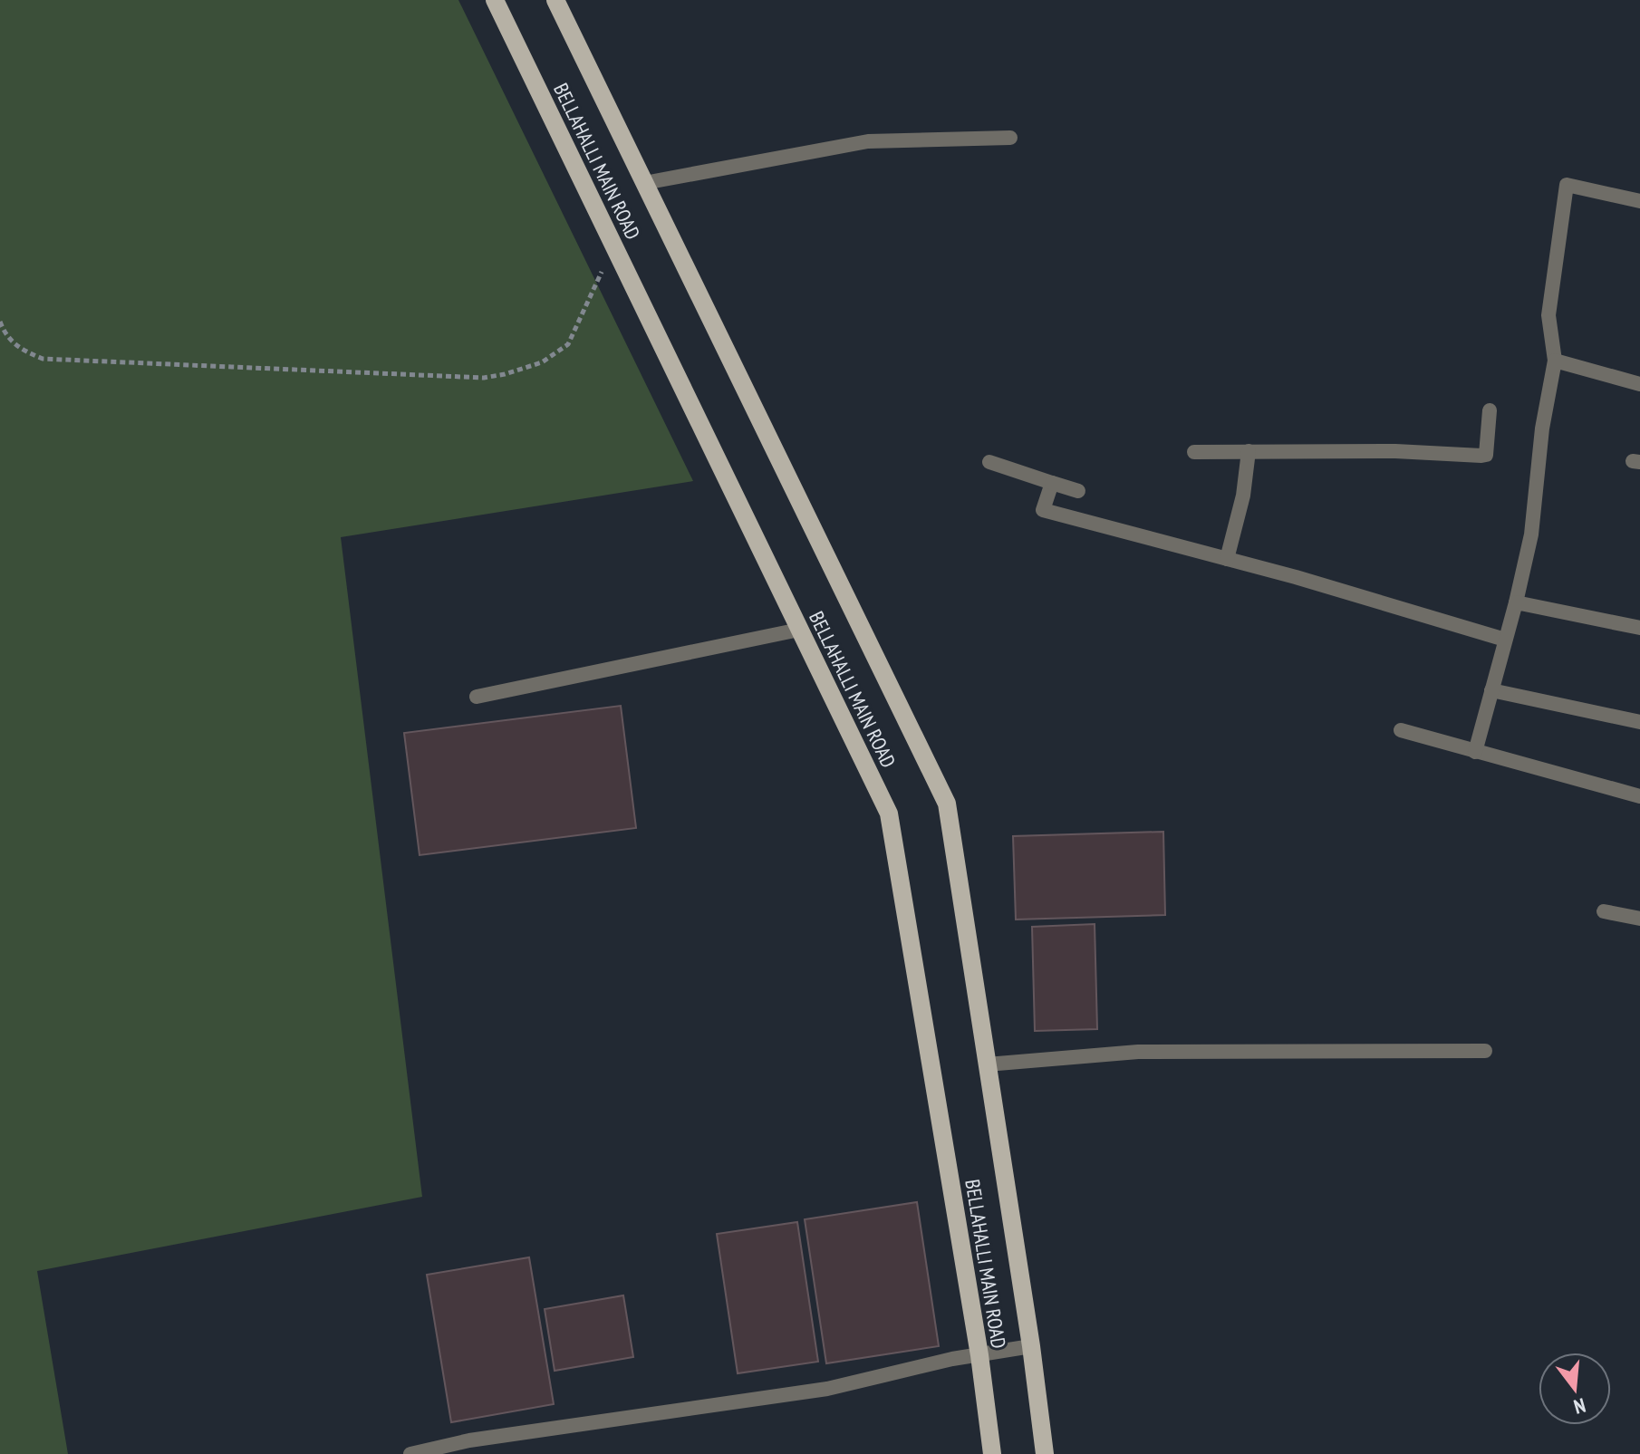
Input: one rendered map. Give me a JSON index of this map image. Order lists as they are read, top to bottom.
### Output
{
  "streets": {
    "main road": ["BELLAHALLI MAIN ROAD"]
  },
  "north": "bottom"
}
